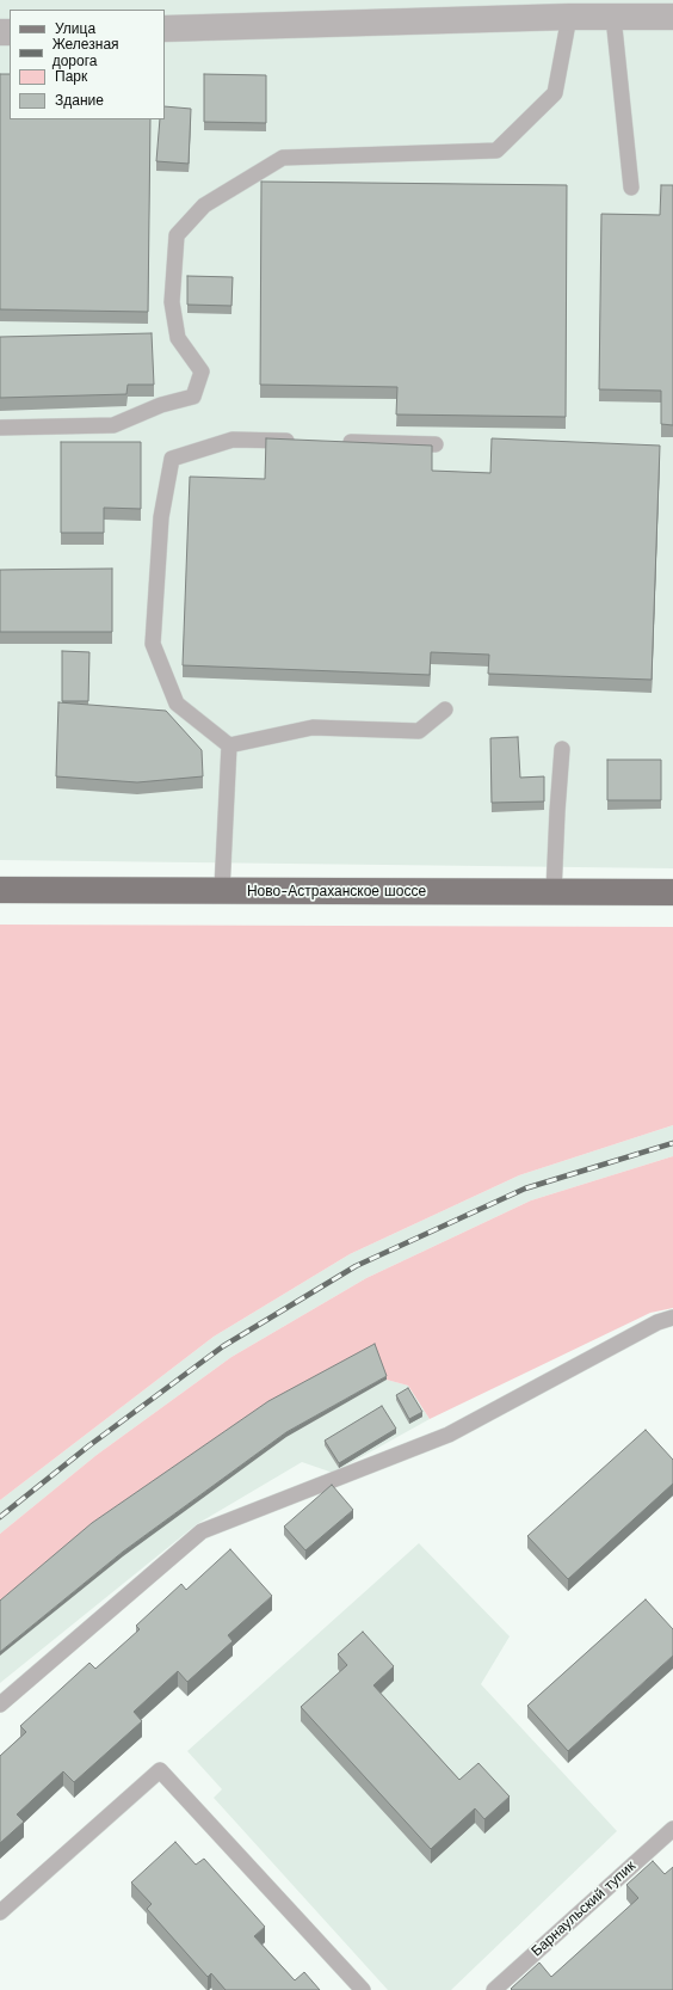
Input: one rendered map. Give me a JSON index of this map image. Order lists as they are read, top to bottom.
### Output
{
  "streets": {
    "main road": ["Ново-Астраханское шоссе"],
    "lane": ["Барнаульский тупик"]
  },
  "legend": [
    "Улица",
    "Железная дорога",
    "Парк",
    "Здание"
  ]
}
